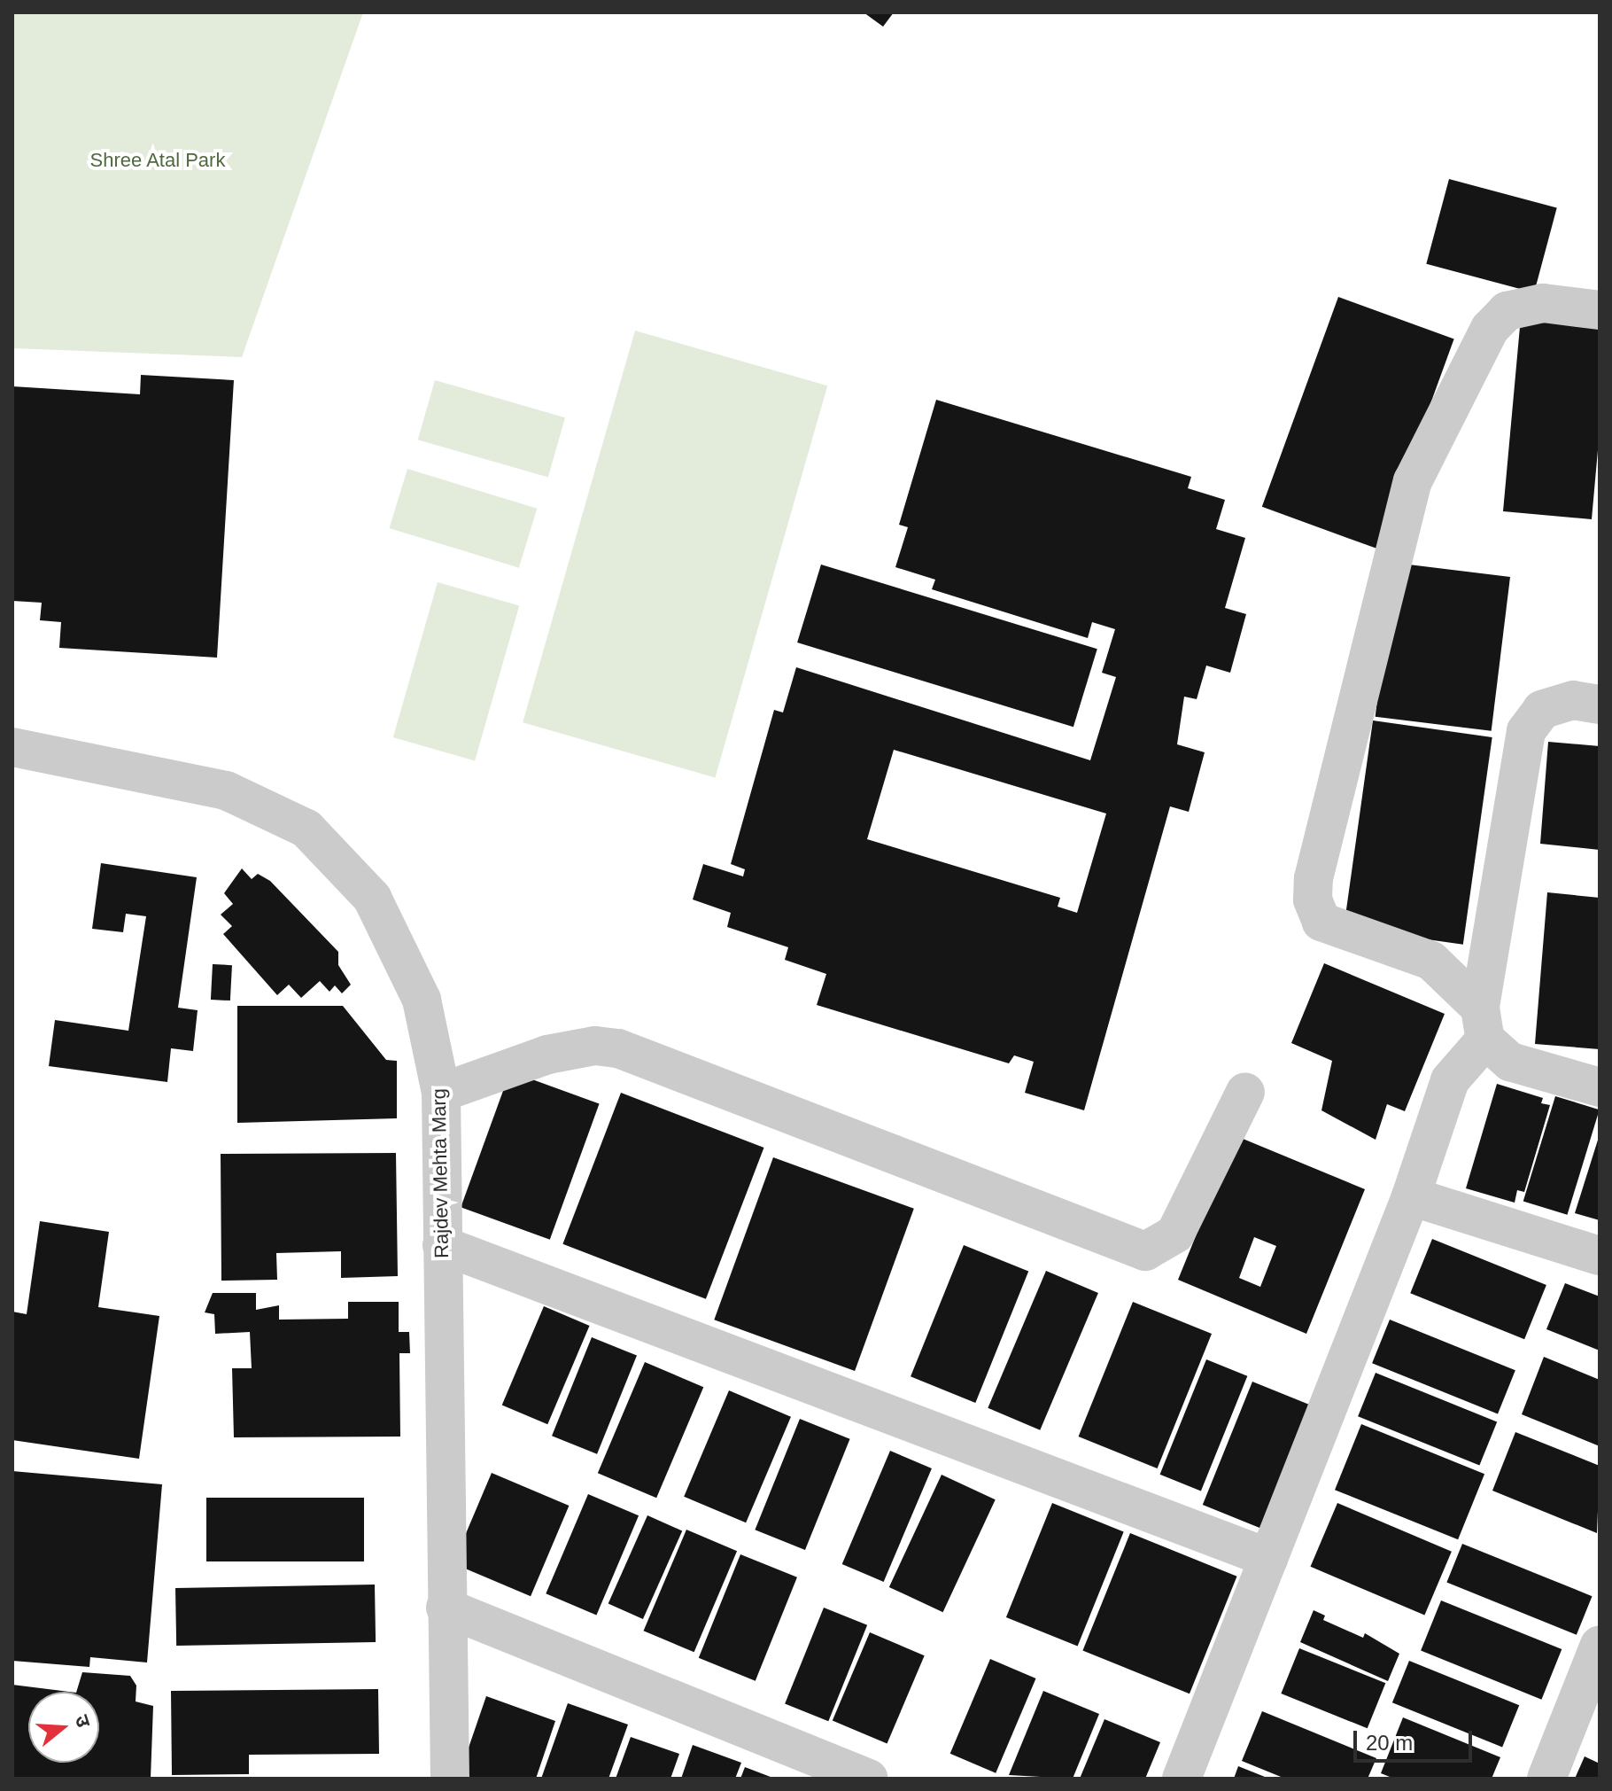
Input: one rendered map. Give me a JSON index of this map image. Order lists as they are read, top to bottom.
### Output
{
  "streets": {
    "street": ["Rajdev Mehta Marg"]
  },
  "parks": ["Shree Atal Park"],
  "scale_bar": "20 m",
  "north": "right"
}
